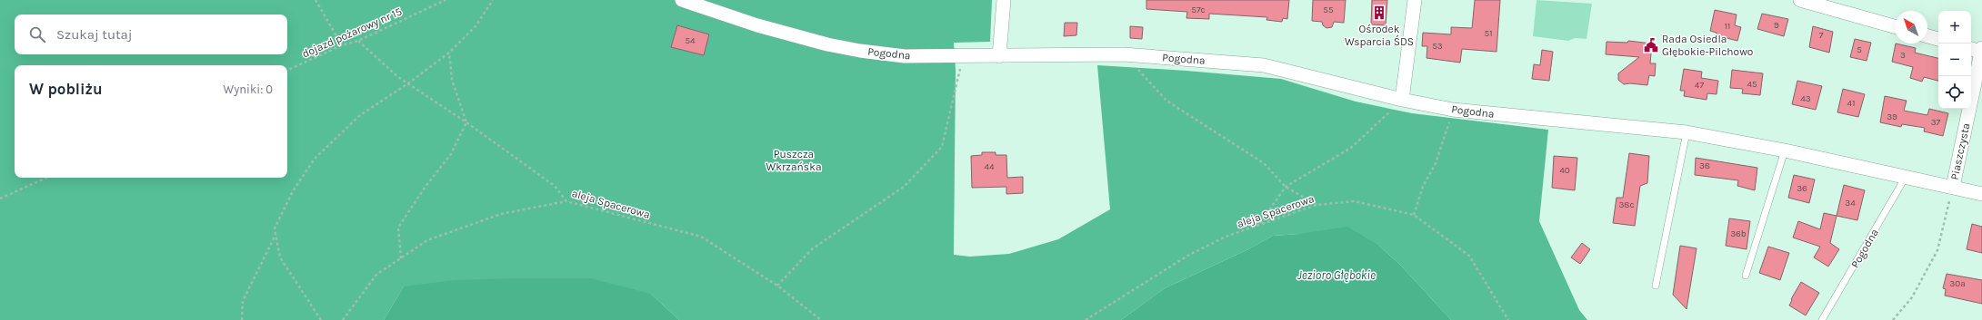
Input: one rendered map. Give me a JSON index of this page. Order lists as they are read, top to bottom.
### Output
{
  "streets": {
    "street": ["Pogodna", "Piaszczysta"],
    "path": ["dojazd pożarowy nr 15", "aleja Spacerowa"]
  },
  "crossings": [
    ["dojazd pożarowy nr 15", "aleja Spacerowa"],
    ["Pogodna", "Piaszczysta"]
  ],
  "water": ["Jezioro Głębokie"],
  "parks": ["Puszcza Wkrzańska"],
  "places": {
    "building": ["Ośrodek Wsparcia ŚDS"],
    "public building": ["Rada Osiedla Głębokie-Pilchowo"]
  },
  "house_numbers": [
    "57c",
    "55",
    "9",
    "11",
    "51",
    "7",
    "54",
    "53",
    "5",
    "3",
    "45",
    "47",
    "43",
    "41",
    "39",
    "37",
    "38",
    "44",
    "40",
    "36",
    "34",
    "38c",
    "36b",
    "30a"
  ],
  "north": "top left",
  "page": {
    "map_buttons": ["+", "−"],
    "search": "Szukaj tutaj",
    "heading": ["W pobliżu", "Wyniki: 0"]
  }
}
